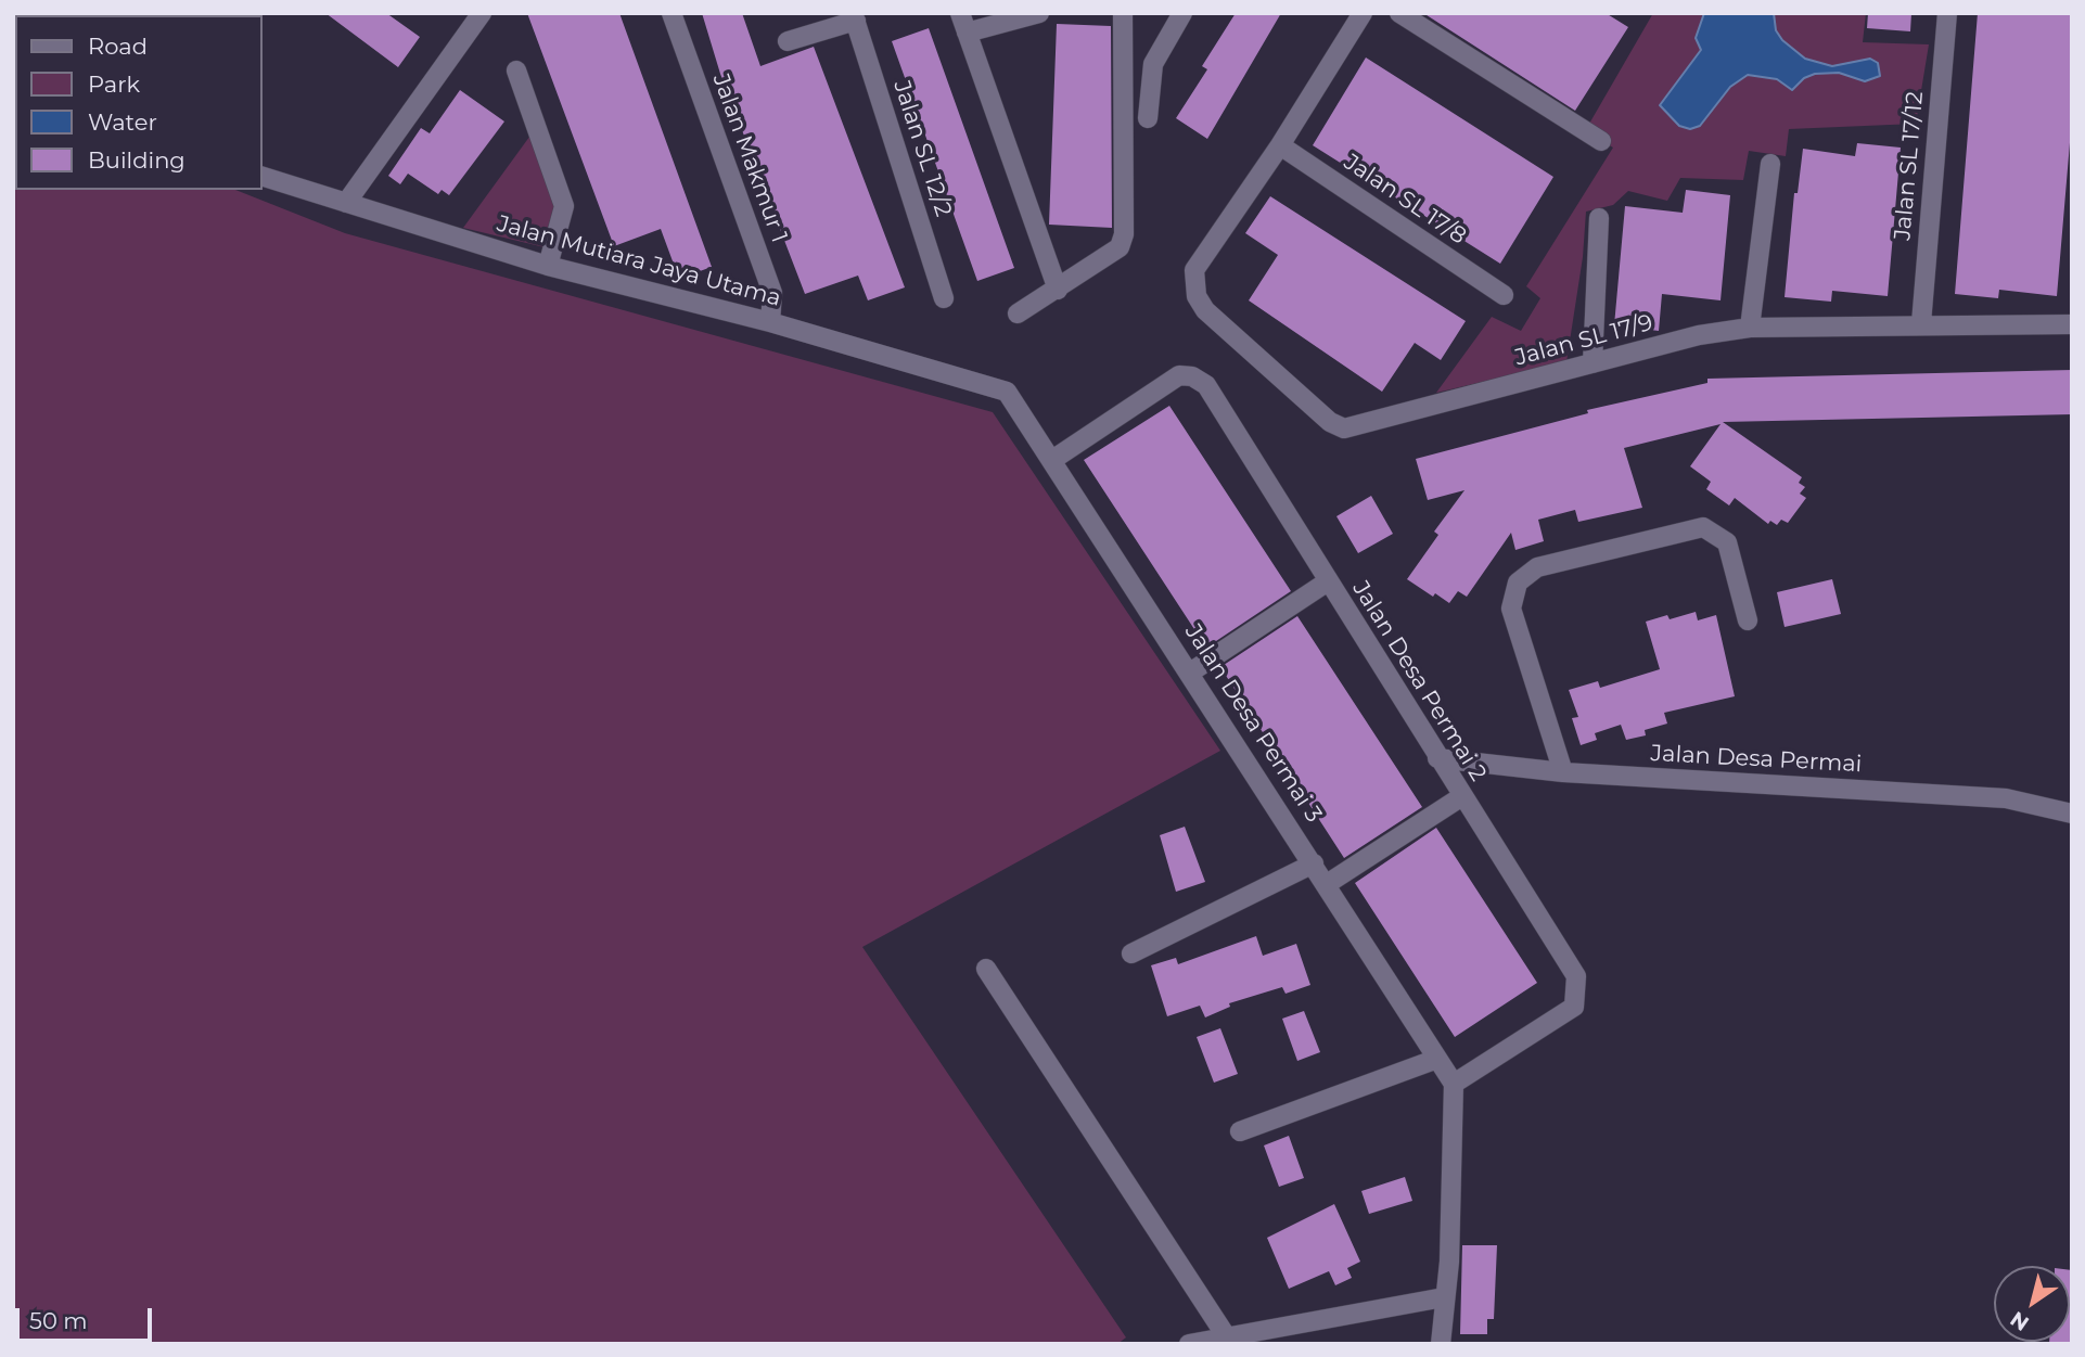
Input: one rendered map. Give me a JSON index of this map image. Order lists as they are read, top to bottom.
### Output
{
  "streets": {
    "street": [
      "Jalan SL 12/2",
      "Jalan Makmur 1",
      "Jalan SL 17/12",
      "Jalan SL 17/8",
      "Jalan Mutiara Jaya Utama",
      "Jalan SL 17/9",
      "Jalan Desa Permai 2",
      "Jalan Desa Permai 3",
      "Jalan Desa Permai"
    ]
  },
  "crossings": [
    ["Jalan Makmur 1", "Jalan Mutiara Jaya Utama"],
    ["Jalan SL 17/12", "Jalan SL 17/9"],
    ["Jalan SL 17/8", "Jalan SL 17/9"],
    ["Jalan Mutiara Jaya Utama", "Jalan Desa Permai 3"],
    ["Jalan Desa Permai 2", "Jalan Desa Permai 3"],
    ["Jalan Desa Permai 2", "Jalan Desa Permai"]
  ],
  "legend": [
    "Road",
    "Park",
    "Water",
    "Building"
  ],
  "scale_bar": "50 m",
  "north": "bottom left"
}
